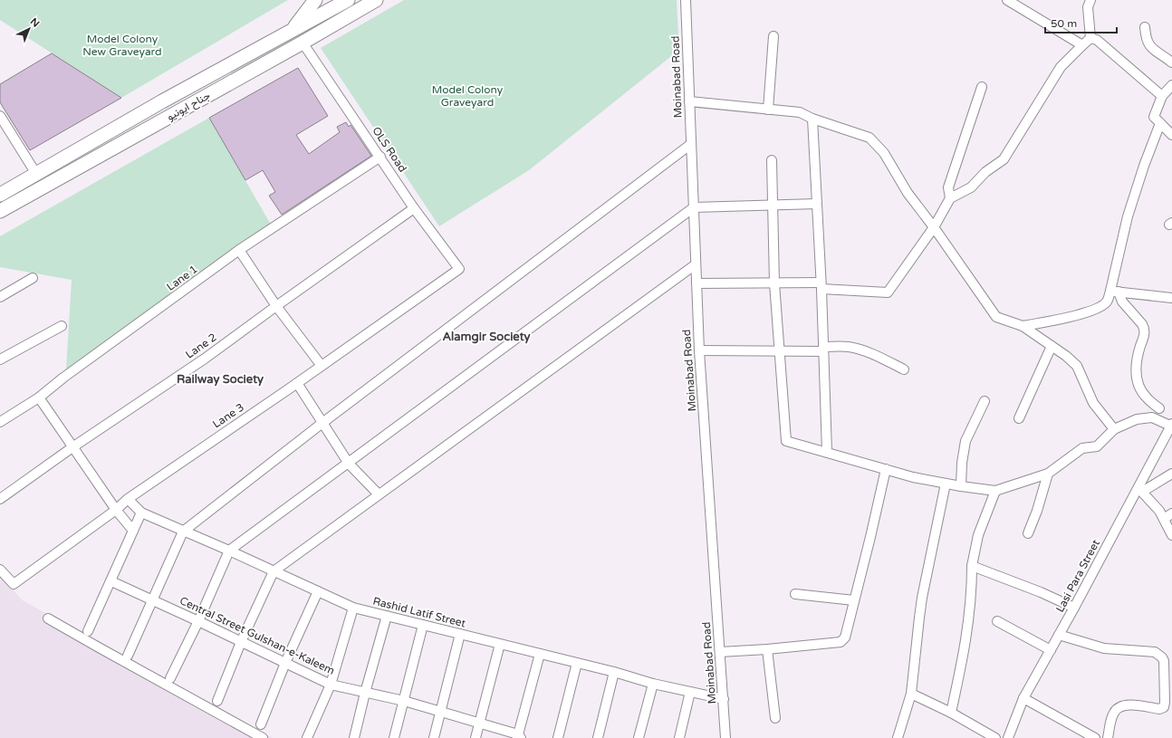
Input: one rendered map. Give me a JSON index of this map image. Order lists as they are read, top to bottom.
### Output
{
  "streets": {
    "highway": ["جناح ایونیو"],
    "street": [
      "Moinabad Road",
      "OLS Road",
      "Lane 1",
      "Lane 2",
      "Lane 3",
      "Lasi Para Street",
      "Rashid Latif Street",
      "Central Street Gulshan-e-Kaleem"
    ]
  },
  "crossings": [
    ["Moinabad Road", "Rashid Latif Street"],
    ["جناح ایونیو", "OLS Road"],
    ["OLS Road", "Lane 1"],
    ["OLS Road", "Lane 2"],
    ["OLS Road", "Lane 3"],
    ["Lane 3", "Rashid Latif Street"]
  ],
  "districts": ["Alamgir Society", "Railway Society"],
  "parks": ["Model Colony New Graveyard", "Model Colony Graveyard"],
  "scale_bar": "50 m",
  "north": "top right"
}
